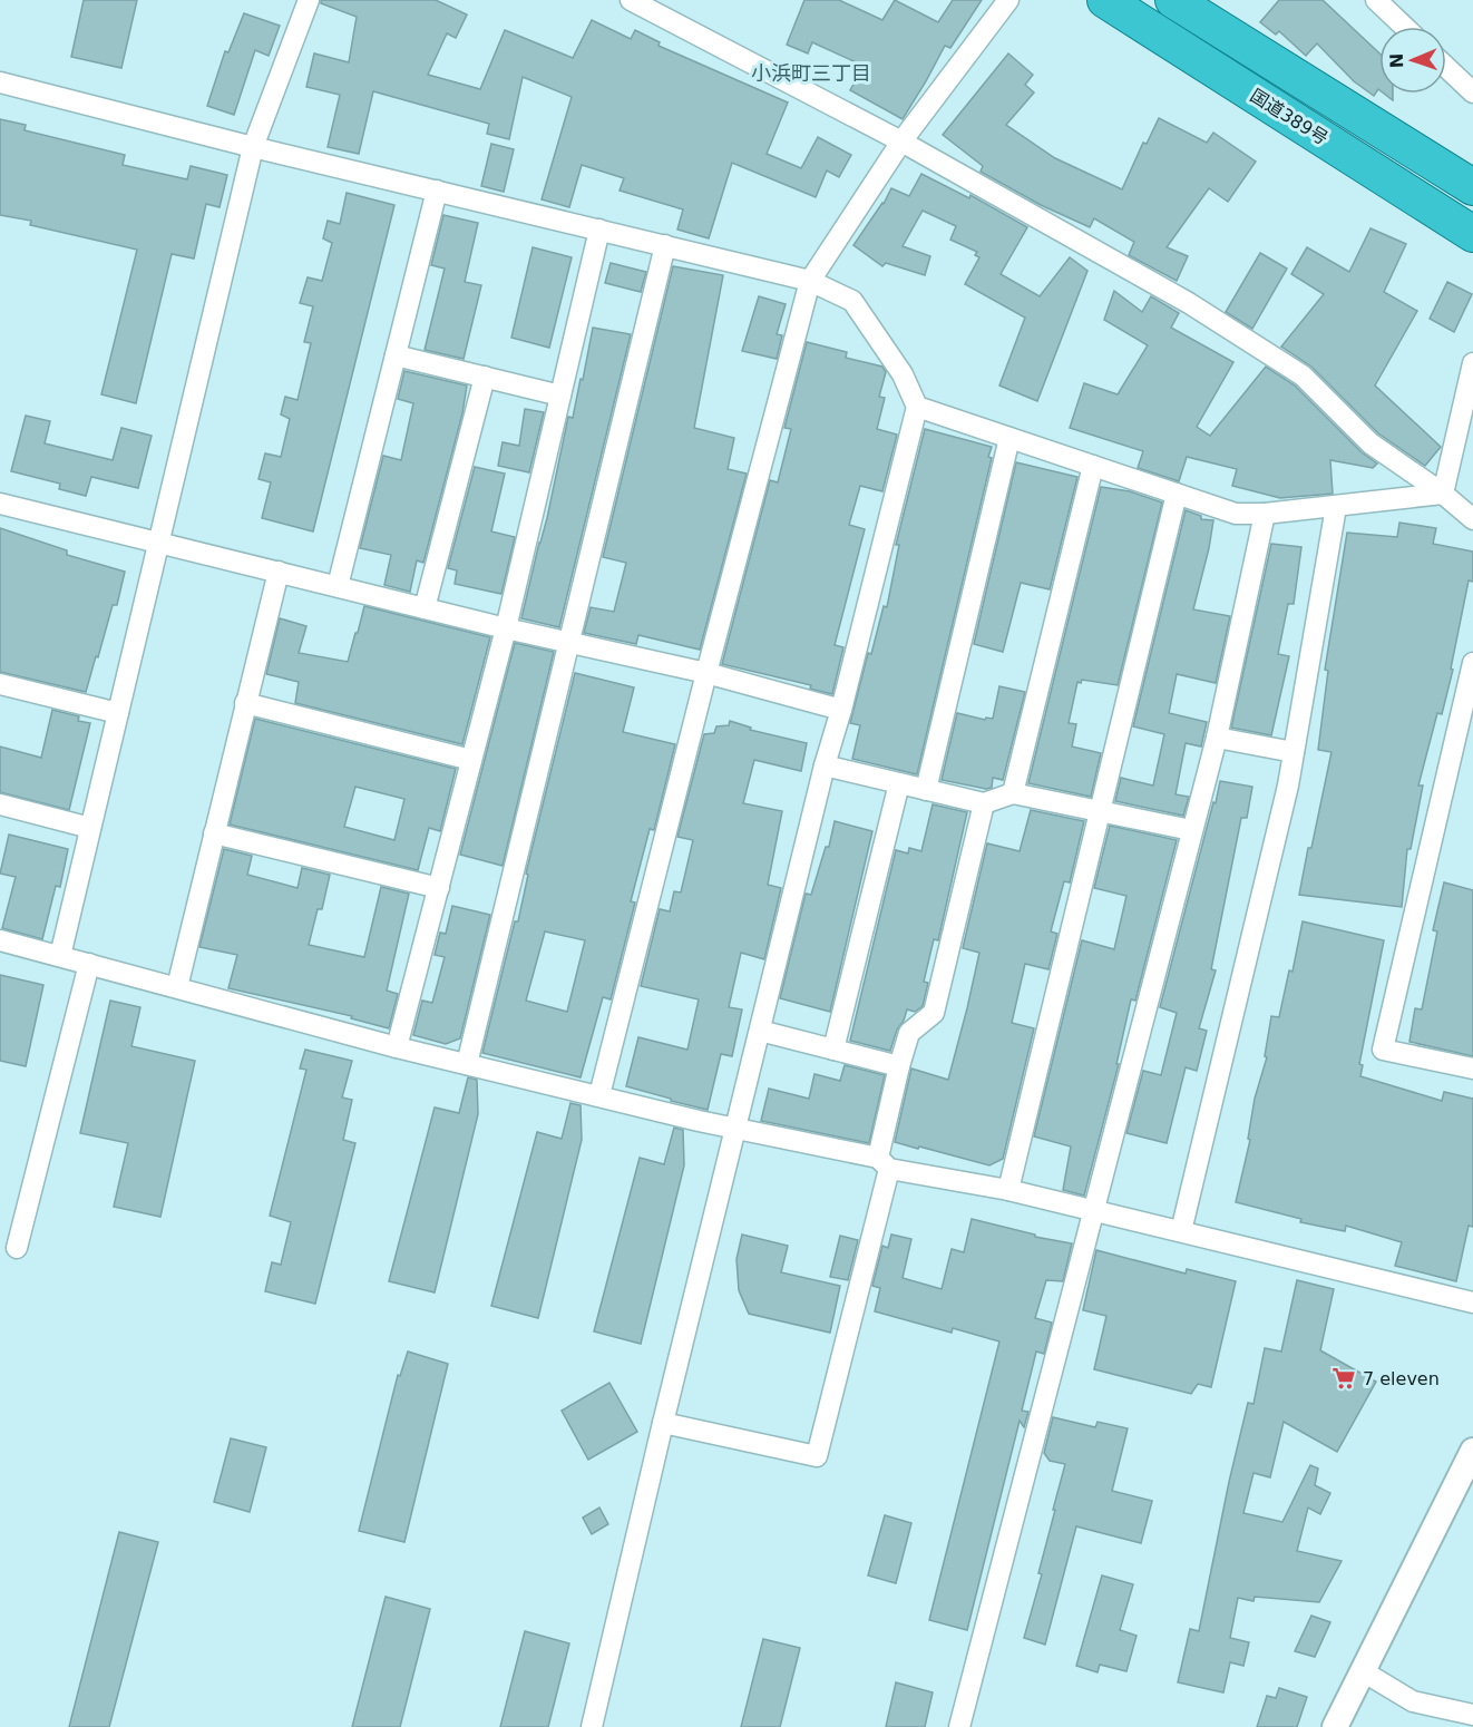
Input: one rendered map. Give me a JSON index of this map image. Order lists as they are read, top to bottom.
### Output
{
  "streets": {
    "highway": ["国道389号"]
  },
  "districts": ["小浜町三丁目"],
  "places": {
    "supermarket": ["7 eleven"]
  },
  "north": "left"
}
